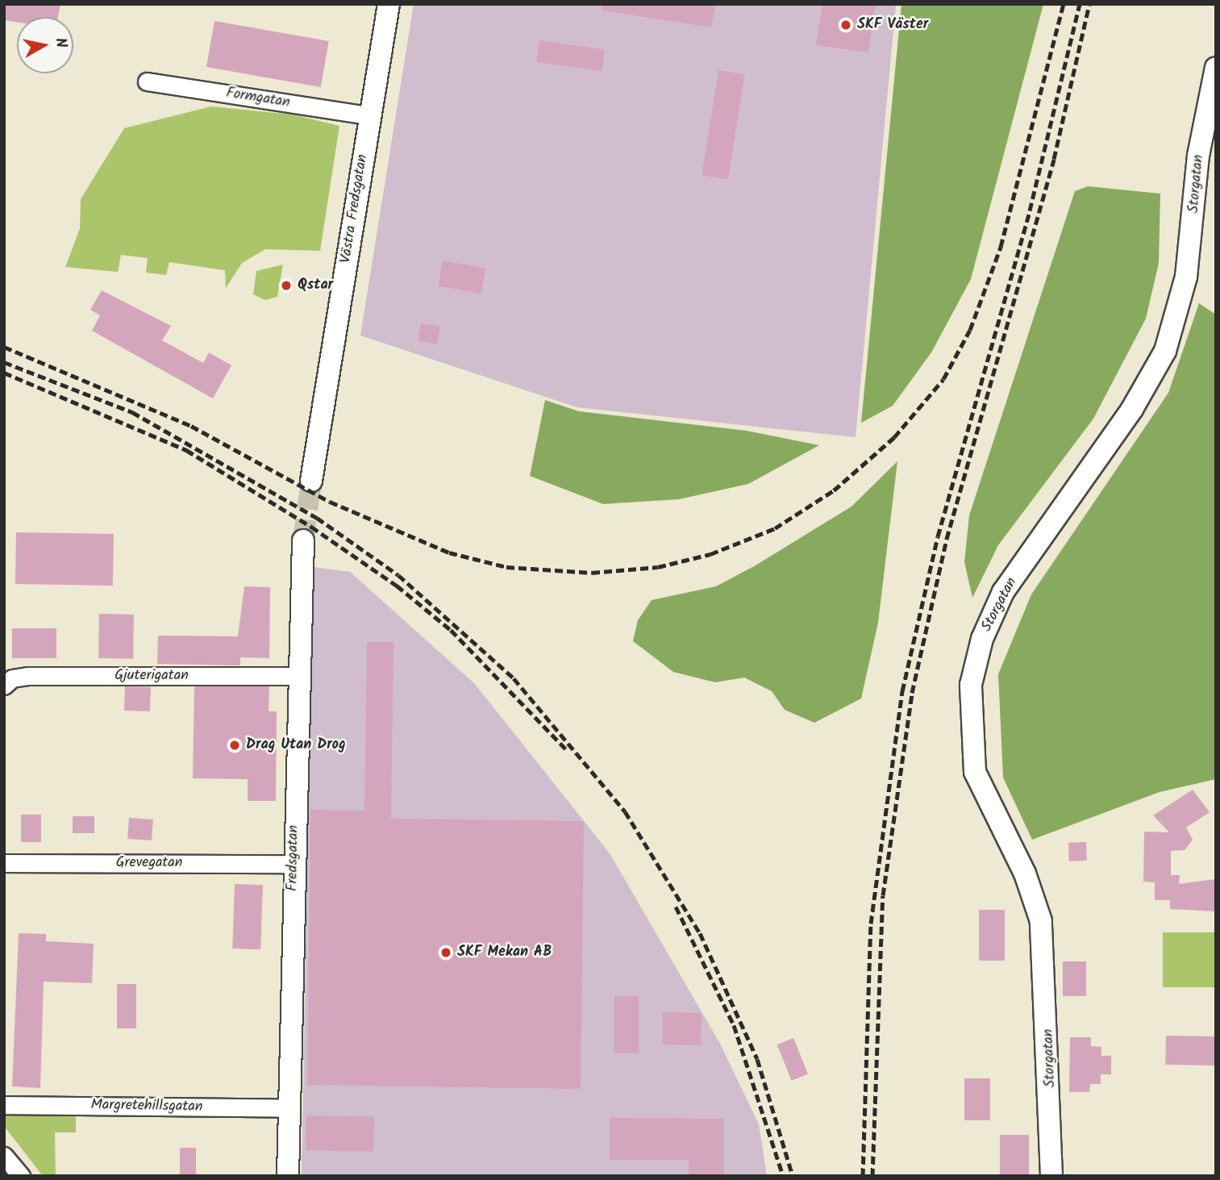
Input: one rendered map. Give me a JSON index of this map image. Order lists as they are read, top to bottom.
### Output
{
  "streets": {
    "street": [
      "Formgatan",
      "Storgatan",
      "Västra Fredsgatan",
      "Gjuterigatan",
      "Fredsgatan",
      "Grevegatan",
      "Margretehillsgatan"
    ]
  },
  "crossings": [
    ["Formgatan", "Västra Fredsgatan"],
    ["Gjuterigatan", "Fredsgatan"],
    ["Fredsgatan", "Grevegatan"],
    ["Fredsgatan", "Margretehillsgatan"]
  ],
  "places": [
    "SKF Väster",
    "Qstar",
    "Drag Utan Drog",
    "SKF Mekan AB"
  ],
  "north": "right"
}
